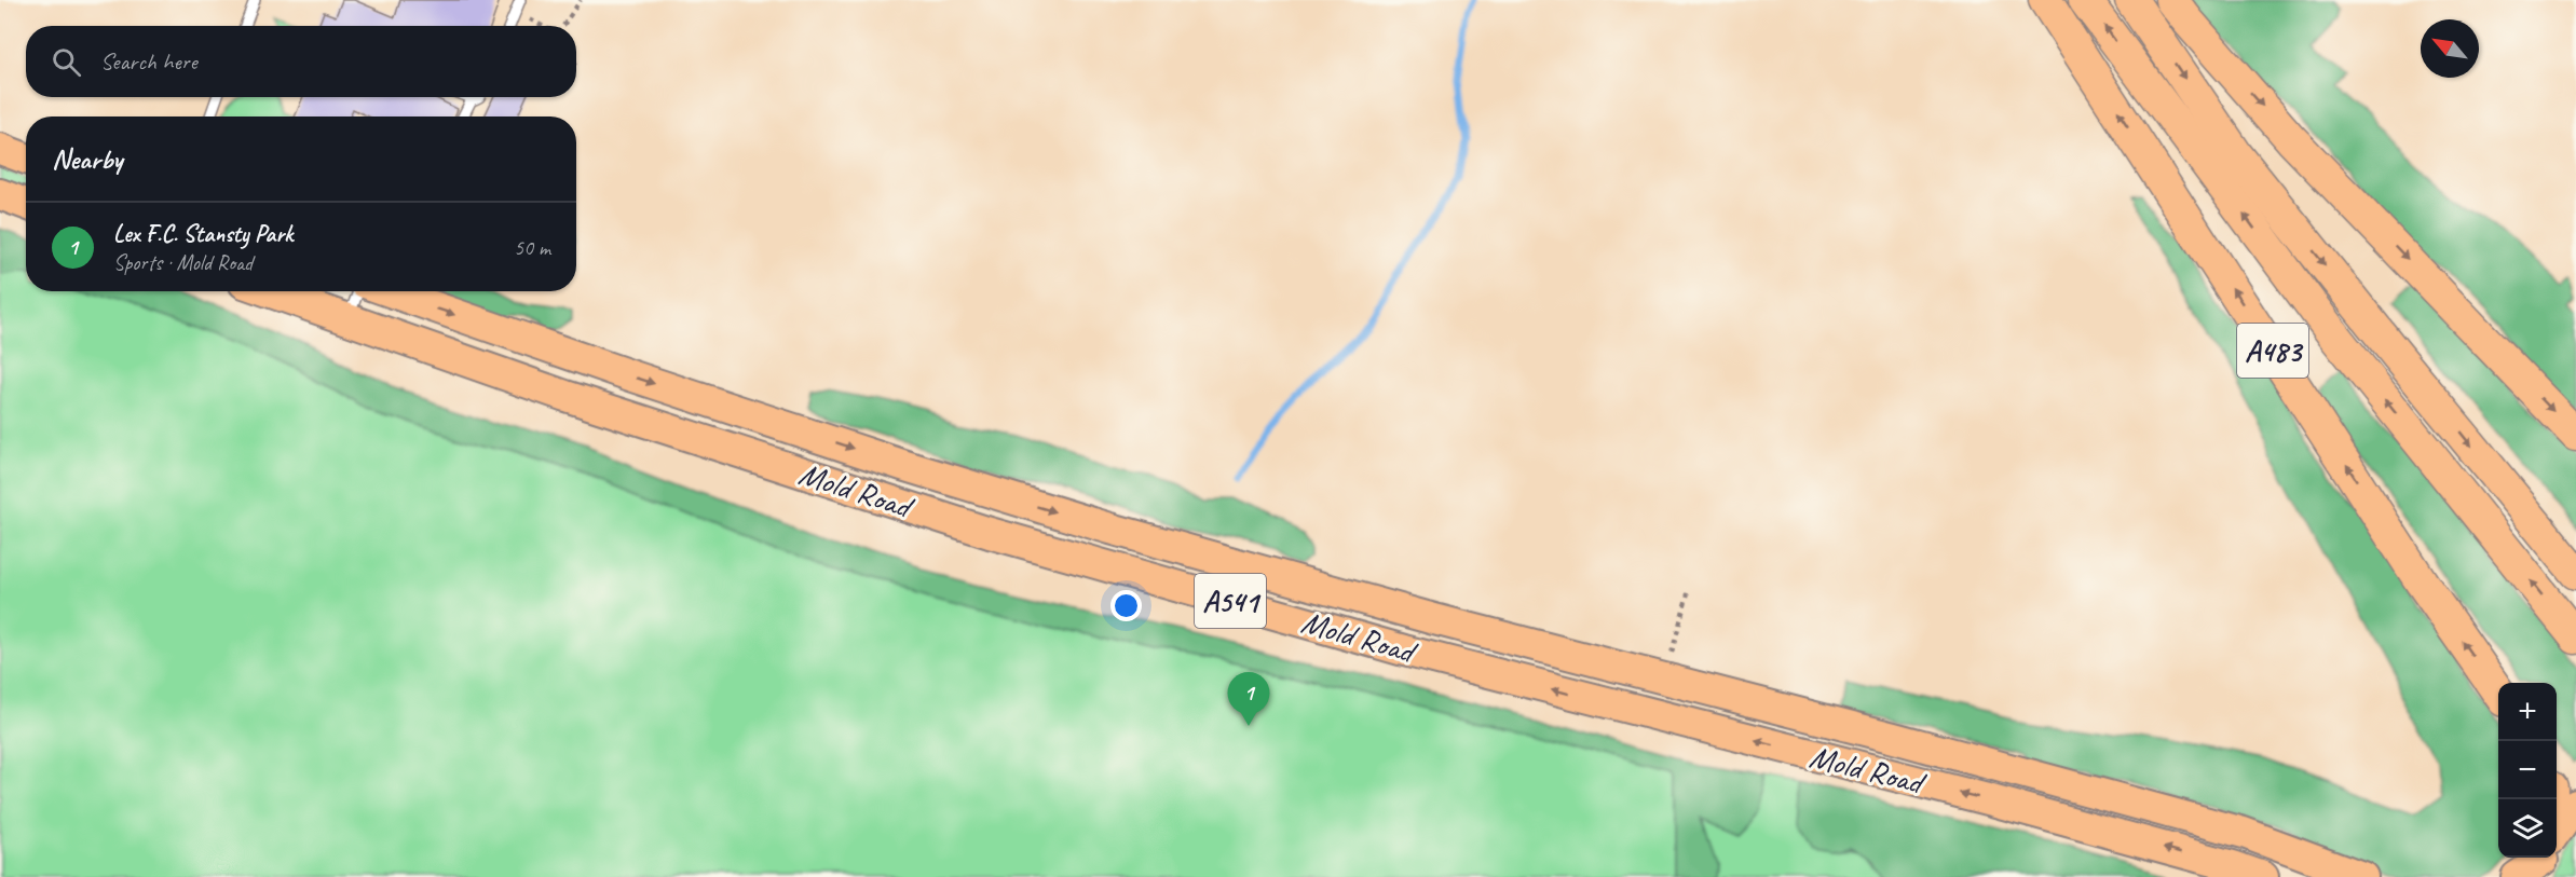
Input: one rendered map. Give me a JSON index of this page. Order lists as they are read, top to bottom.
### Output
{
  "streets": {
    "highway": ["A483"],
    "main road": ["Mold Road", "A541"]
  },
  "north": "top left",
  "page": {
    "search": "Search here",
    "heading": "Nearby",
    "list": [
      {
        "mark": "1",
        "name": "Lex F.C. Stansty Park",
        "note": "Sports · Mold Road",
        "value": "50 m"
      }
    ],
    "pins": "1",
    "map_buttons": ["+", "−"]
  }
}
